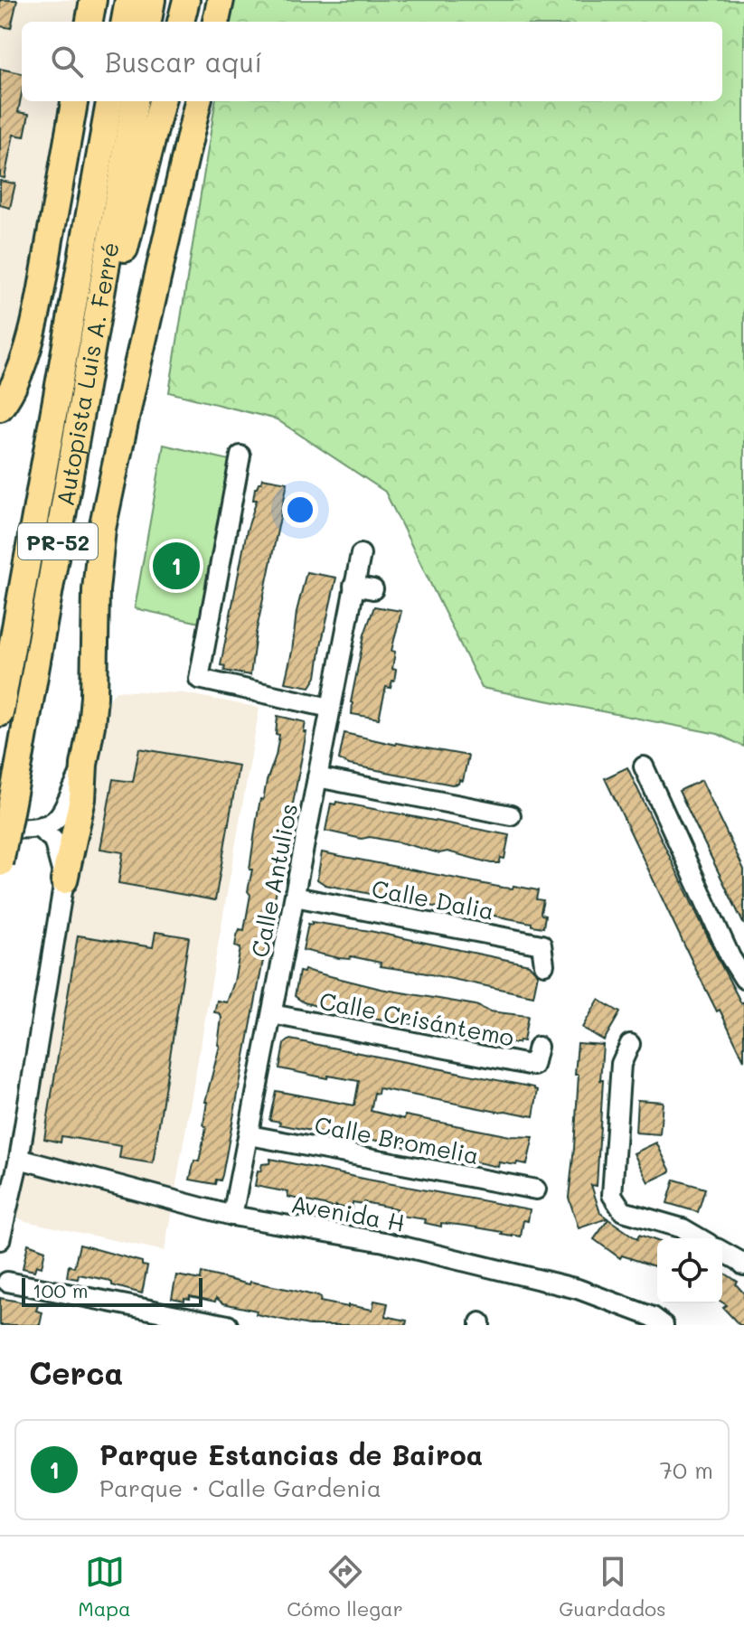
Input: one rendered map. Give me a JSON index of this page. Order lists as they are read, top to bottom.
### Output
{
  "streets": {
    "highway": ["Autopista Luis A. Ferré", "PR-52"],
    "street": [
      "Calle Antulios",
      "Calle Dalia",
      "Calle Crisántemo",
      "Calle Bromelia",
      "Avenida H"
    ]
  },
  "crossings": [
    ["Calle Antulios", "Calle Dalia"],
    ["Calle Antulios", "Calle Crisántemo"],
    ["Calle Antulios", "Calle Bromelia"],
    ["Calle Antulios", "Avenida H"]
  ],
  "scale_bar": "100 m",
  "page": {
    "search": "Buscar aquí",
    "pins": "1",
    "scale": "100 m",
    "heading": "Cerca",
    "list": [
      {
        "mark": "1",
        "name": "Parque Estancias de Bairoa",
        "note": "Parque · Calle Gardenia",
        "value": "70 m"
      }
    ],
    "nav": ["Mapa", "Cómo llegar", "Guardados"]
  }
}
